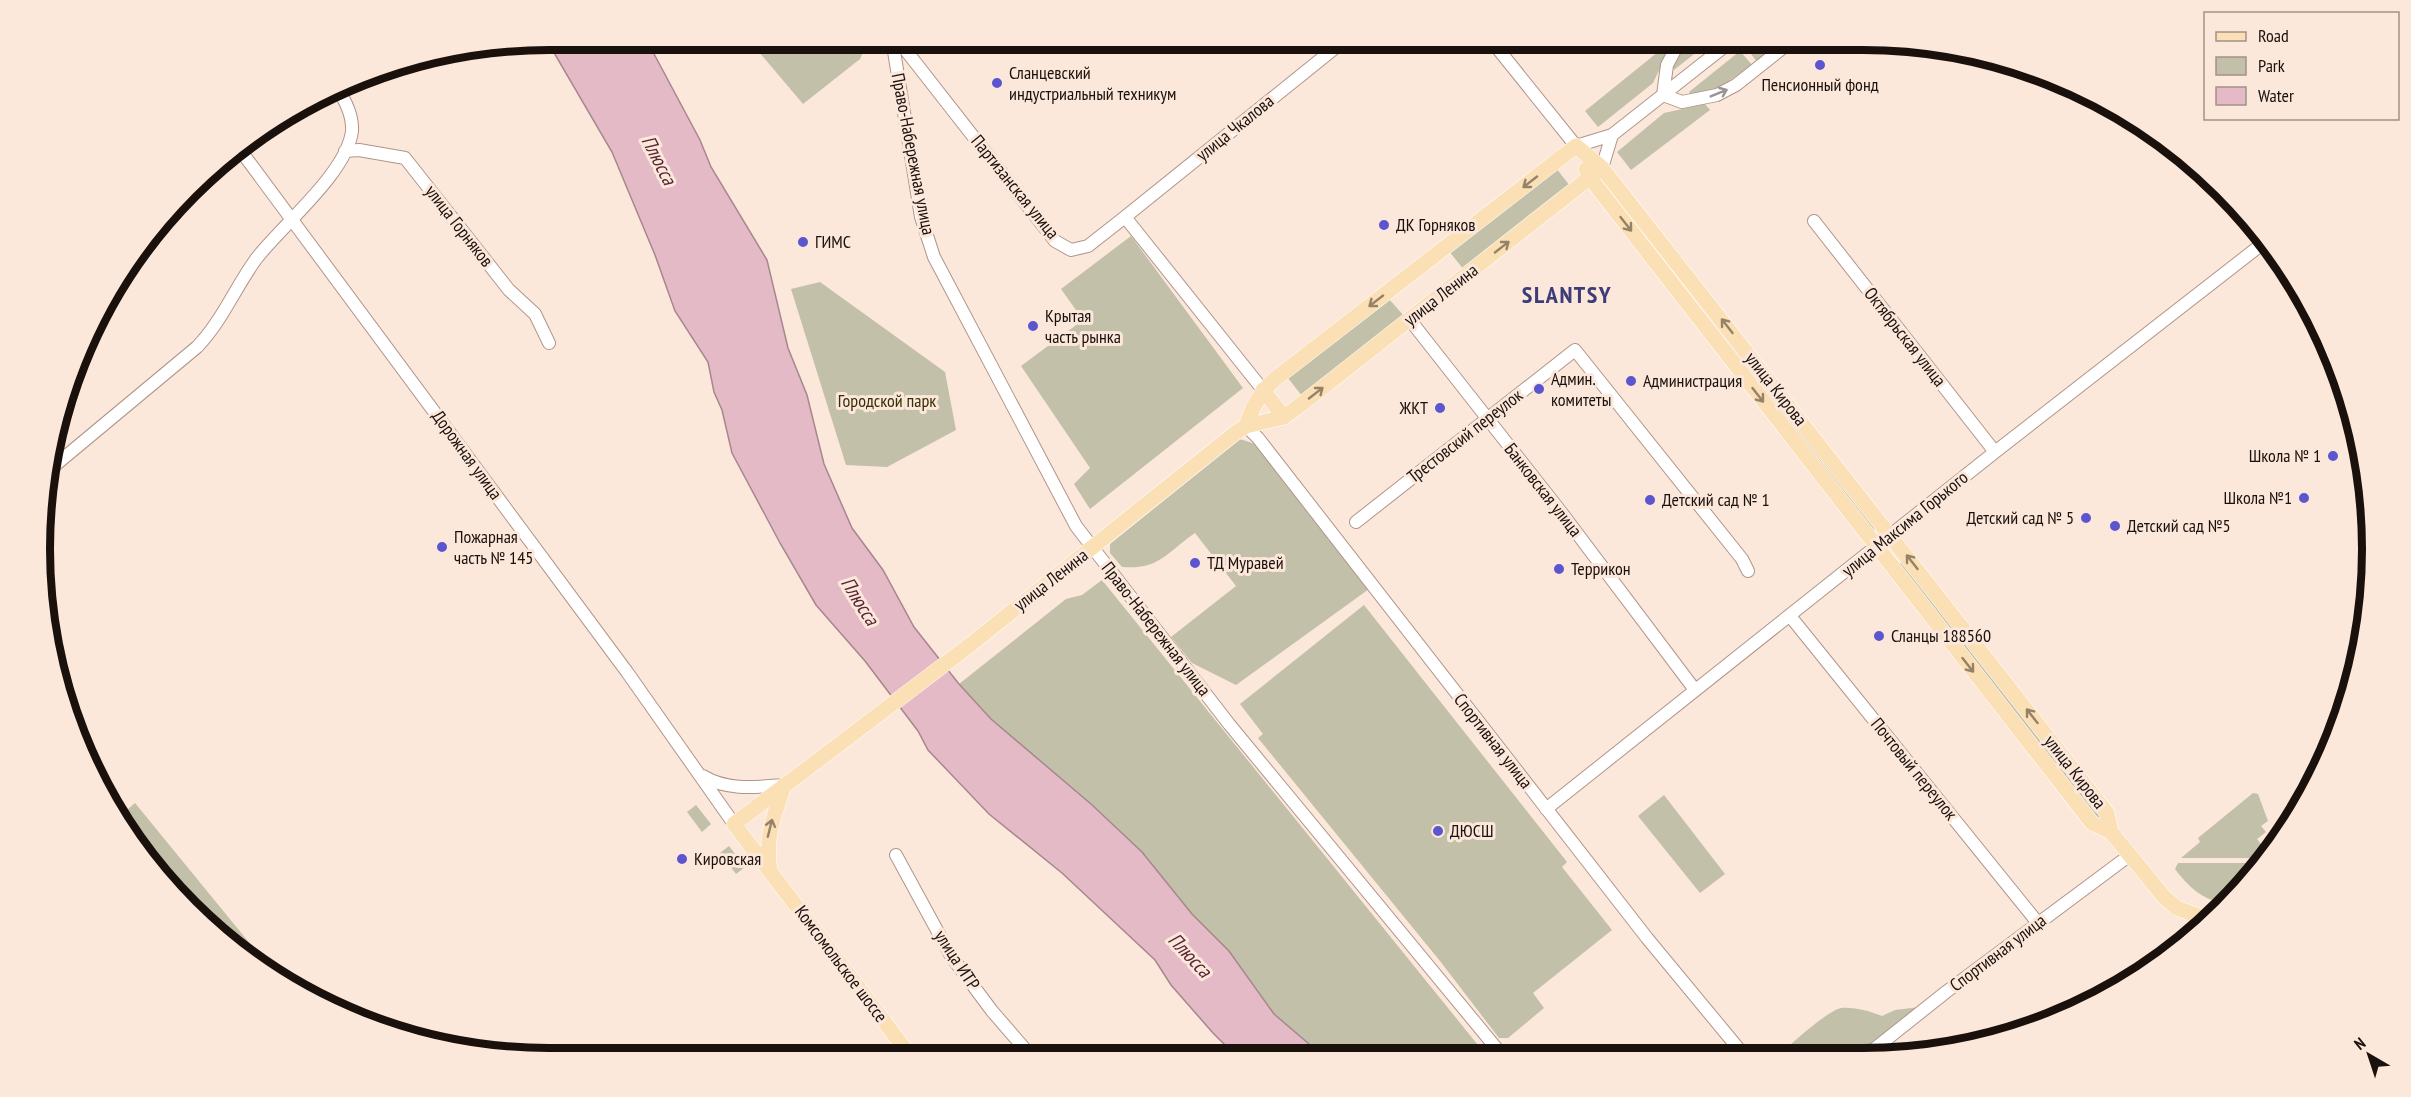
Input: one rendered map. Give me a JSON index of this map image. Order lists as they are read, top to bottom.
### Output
{
  "streets": {
    "main road": ["улица Ленина", "улица Кирова", "Комсомольское шоссе"],
    "street": [
      "улица Чкалова",
      "Право-Набережная улица",
      "Партизанская улица",
      "улица Горняков",
      "Октябрьская улица",
      "Трестовский переулок",
      "Дорожная улица",
      "Банковская улица",
      "улица Максима Горького",
      "Спортивная улица",
      "Почтовый переулок",
      "улица ИТР"
    ]
  },
  "crossings": [
    ["улица Чкалова", "Партизанская улица"],
    ["Право-Набережная улица", "улица Ленина"],
    ["улица Ленина", "улица Кирова"],
    ["улица Ленина", "Банковская улица"],
    ["улица Ленина", "Спортивная улица"],
    ["Октябрьская улица", "улица Максима Горького"],
    ["улица Кирова", "улица Максима Горького"],
    ["Трестовский переулок", "Банковская улица"],
    ["Дорожная улица", "Комсомольское шоссе"],
    ["Банковская улица", "улица Максима Горького"],
    ["улица Максима Горького", "Спортивная улица"],
    ["улица Максима Горького", "Почтовый переулок"],
    ["Спортивная улица", "Почтовый переулок"]
  ],
  "districts": ["SLANTSY"],
  "water": ["Плюсса"],
  "parks": ["Городской парк"],
  "places": [
    "Пенсионный фонд",
    "Сланцевский индустриальный техникум",
    "ДК Горняков",
    "ГИМС",
    "Крытая часть рынка",
    "Администрация",
    "Админ. комитеты",
    "ЖКТ",
    "Школа № 1",
    "Школа №1",
    "Детский сад № 1",
    "Детский сад № 5",
    "Детский сад №5",
    "Пожарная часть № 145",
    "ТД Муравей",
    "Террикон",
    "Сланцы 188560",
    "ДЮСШ",
    "Кировская"
  ],
  "legend": ["Road", "Park", "Water"],
  "north": "top left"
}
